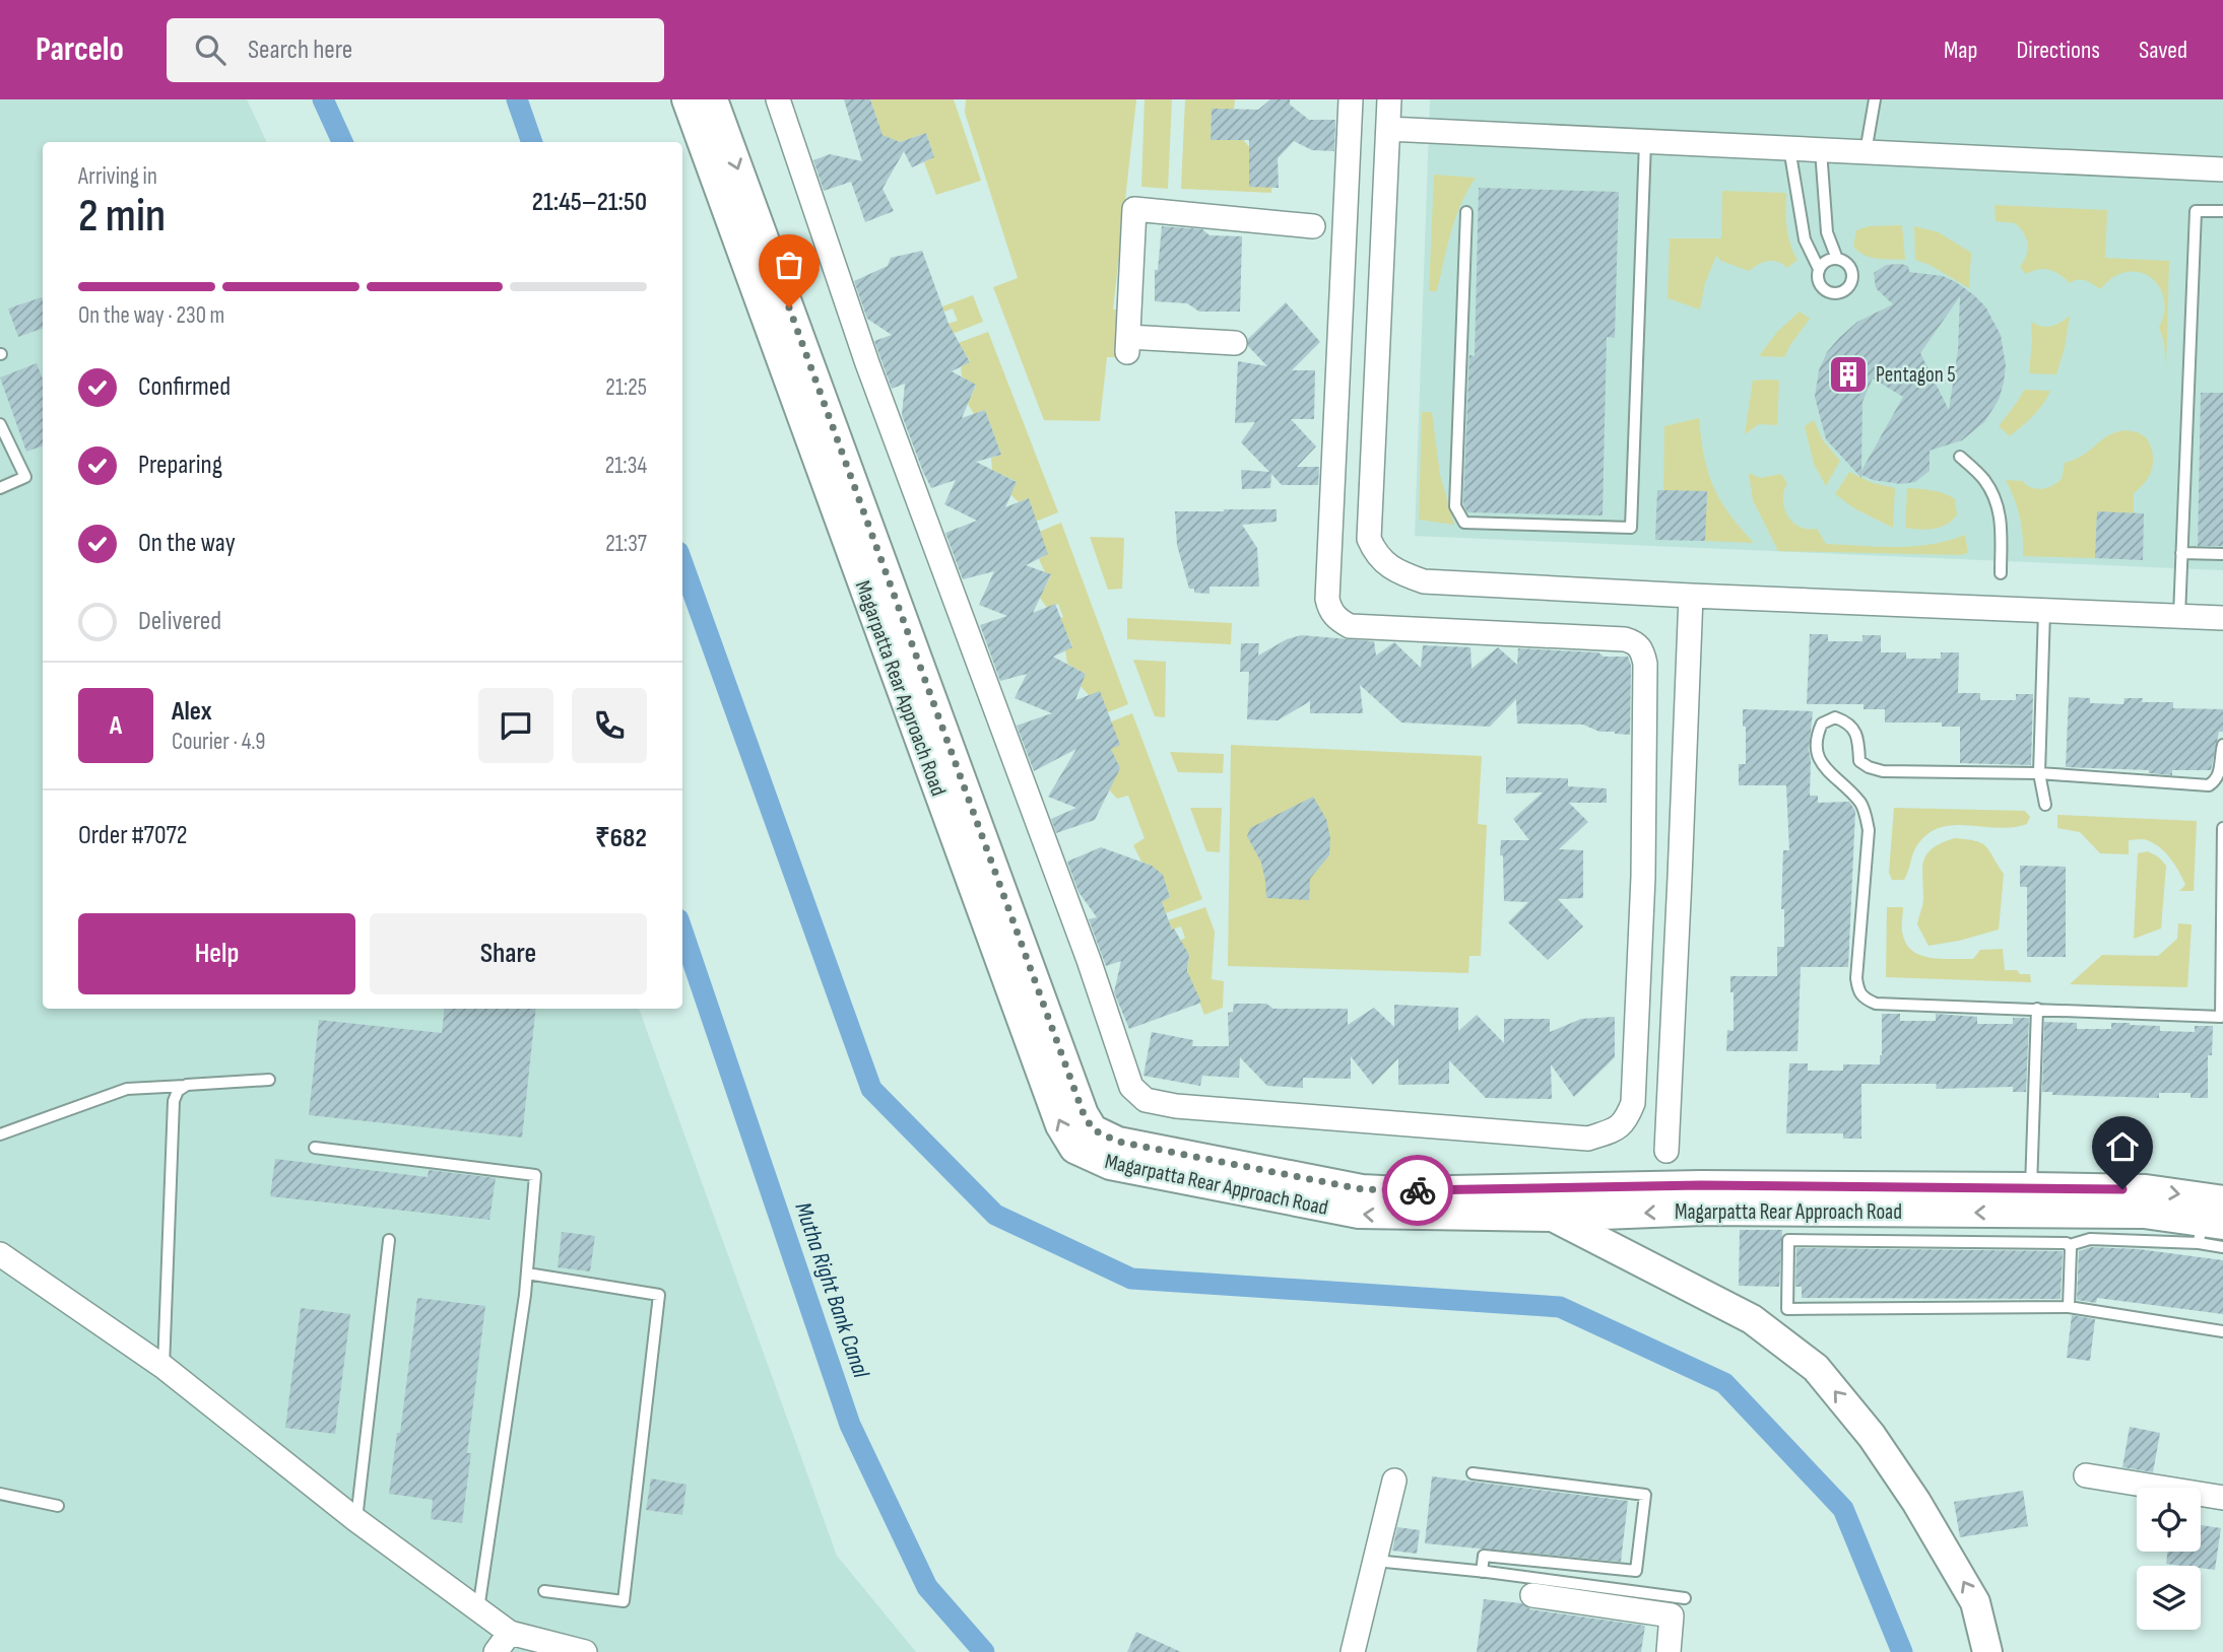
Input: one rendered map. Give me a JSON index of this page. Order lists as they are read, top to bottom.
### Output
{
  "streets": {
    "street": ["Magarpatta Rear Approach Road"]
  },
  "water": ["Mutha Right Bank Canal"],
  "places": {
    "building": ["Pentagon 5"]
  },
  "page": {
    "header": "Parcelo",
    "search": "Search here",
    "nav": ["Map", "Directions", "Saved"],
    "heading": ["2 min", "Arriving in", "21:45–21:50"],
    "panel": [
      "Alex",
      "Courier · 4.9",
      "Order #7072",
      "₹682"
    ],
    "bar": "On the way · 230 m",
    "list": [
      ["Confirmed", "21:25"],
      ["Preparing", "21:34"],
      ["On the way", "21:37"],
      "Delivered"
    ],
    "round": "A",
    "buttons": ["Help", "Share"]
  }
}
